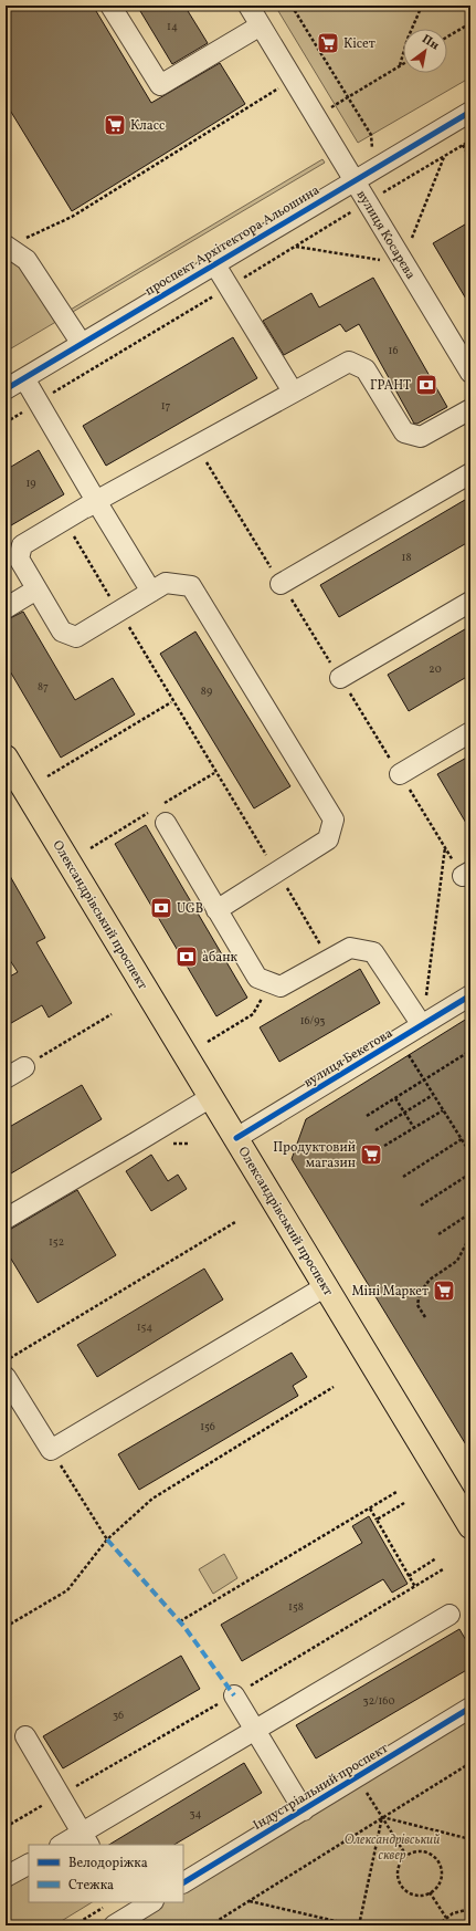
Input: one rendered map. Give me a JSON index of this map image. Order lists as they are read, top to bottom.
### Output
{
  "streets": {
    "main road": ["Олександрівський проспект"],
    "street": [
      "вулиця Косарєва",
      "проспект Архітектора Альошина",
      "вулиця Бекетова",
      "Індустріальний проспект"
    ]
  },
  "crossings": [
    ["вулиця Косарєва", "проспект Архітектора Альошина"],
    ["Олександрівський проспект", "вулиця Бекетова"]
  ],
  "parks": ["Олександрівський сквер"],
  "places": {
    "supermarket": [
      "Кісет",
      "Класс",
      "Продуктовий магазин",
      "Міні Маркет"
    ],
    "bank": ["ГРАНТ", "UGB", "а̀банк"]
  },
  "house_numbers": [
    "14",
    "16",
    "17",
    "19",
    "18",
    "20",
    "87",
    "89",
    "16/93",
    "152",
    "154",
    "156",
    "158",
    "32/160",
    "36",
    "34"
  ],
  "legend": ["Велодоріжка", "Стежка"],
  "north": "top right"
}
